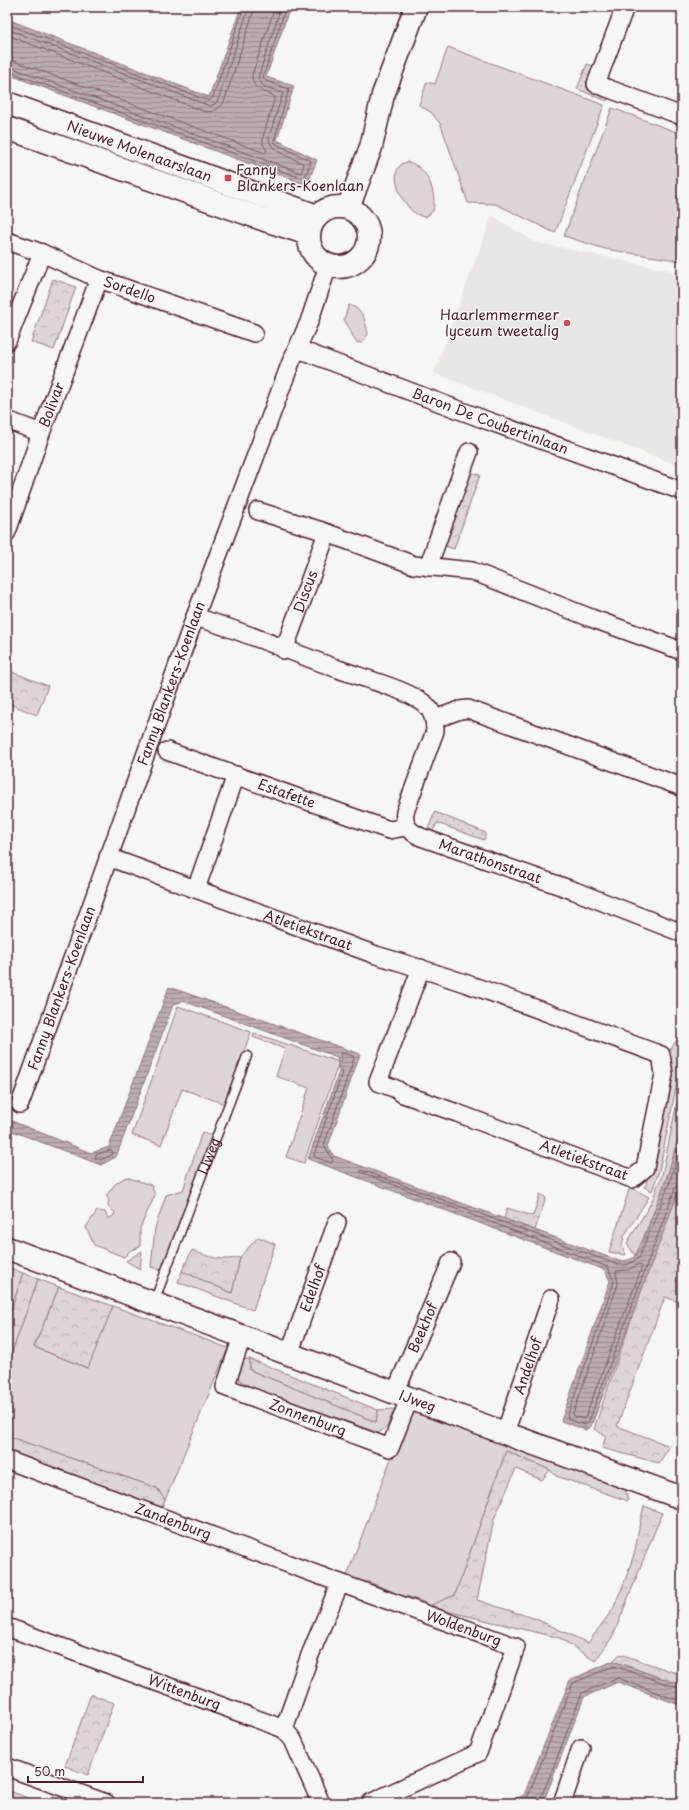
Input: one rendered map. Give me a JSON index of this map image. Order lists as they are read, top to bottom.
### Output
{
  "streets": {
    "street": [
      "Nieuwe Molenaarslaan",
      "Sordello",
      "Bolivar",
      "Baron De Coubertinlaan",
      "Discus",
      "Fanny Blankers-Koenlaan",
      "Estafette",
      "Marathonstraat",
      "Atletiekstraat",
      "IJweg",
      "Edelhof",
      "Beekhof",
      "Andelhof",
      "Zonnenburg",
      "Zandenburg",
      "Woldenburg",
      "Wittenburg"
    ]
  },
  "crossings": [
    ["Nieuwe Molenaarslaan", "Fanny Blankers-Koenlaan"],
    ["Sordello", "Bolivar"],
    ["Baron De Coubertinlaan", "Fanny Blankers-Koenlaan"],
    ["Fanny Blankers-Koenlaan", "Atletiekstraat"],
    ["Estafette", "Marathonstraat"],
    ["IJweg", "Edelhof"],
    ["IJweg", "Beekhof"],
    ["IJweg", "Andelhof"],
    ["IJweg", "Zonnenburg"],
    ["Beekhof", "Zonnenburg"],
    ["Zandenburg", "Woldenburg"]
  ],
  "places": {
    "transit": ["Fanny Blankers-Koenlaan"],
    "other": ["Haarlemmermeer lyceum tweetalig"]
  },
  "scale_bar": "50 m"
}
